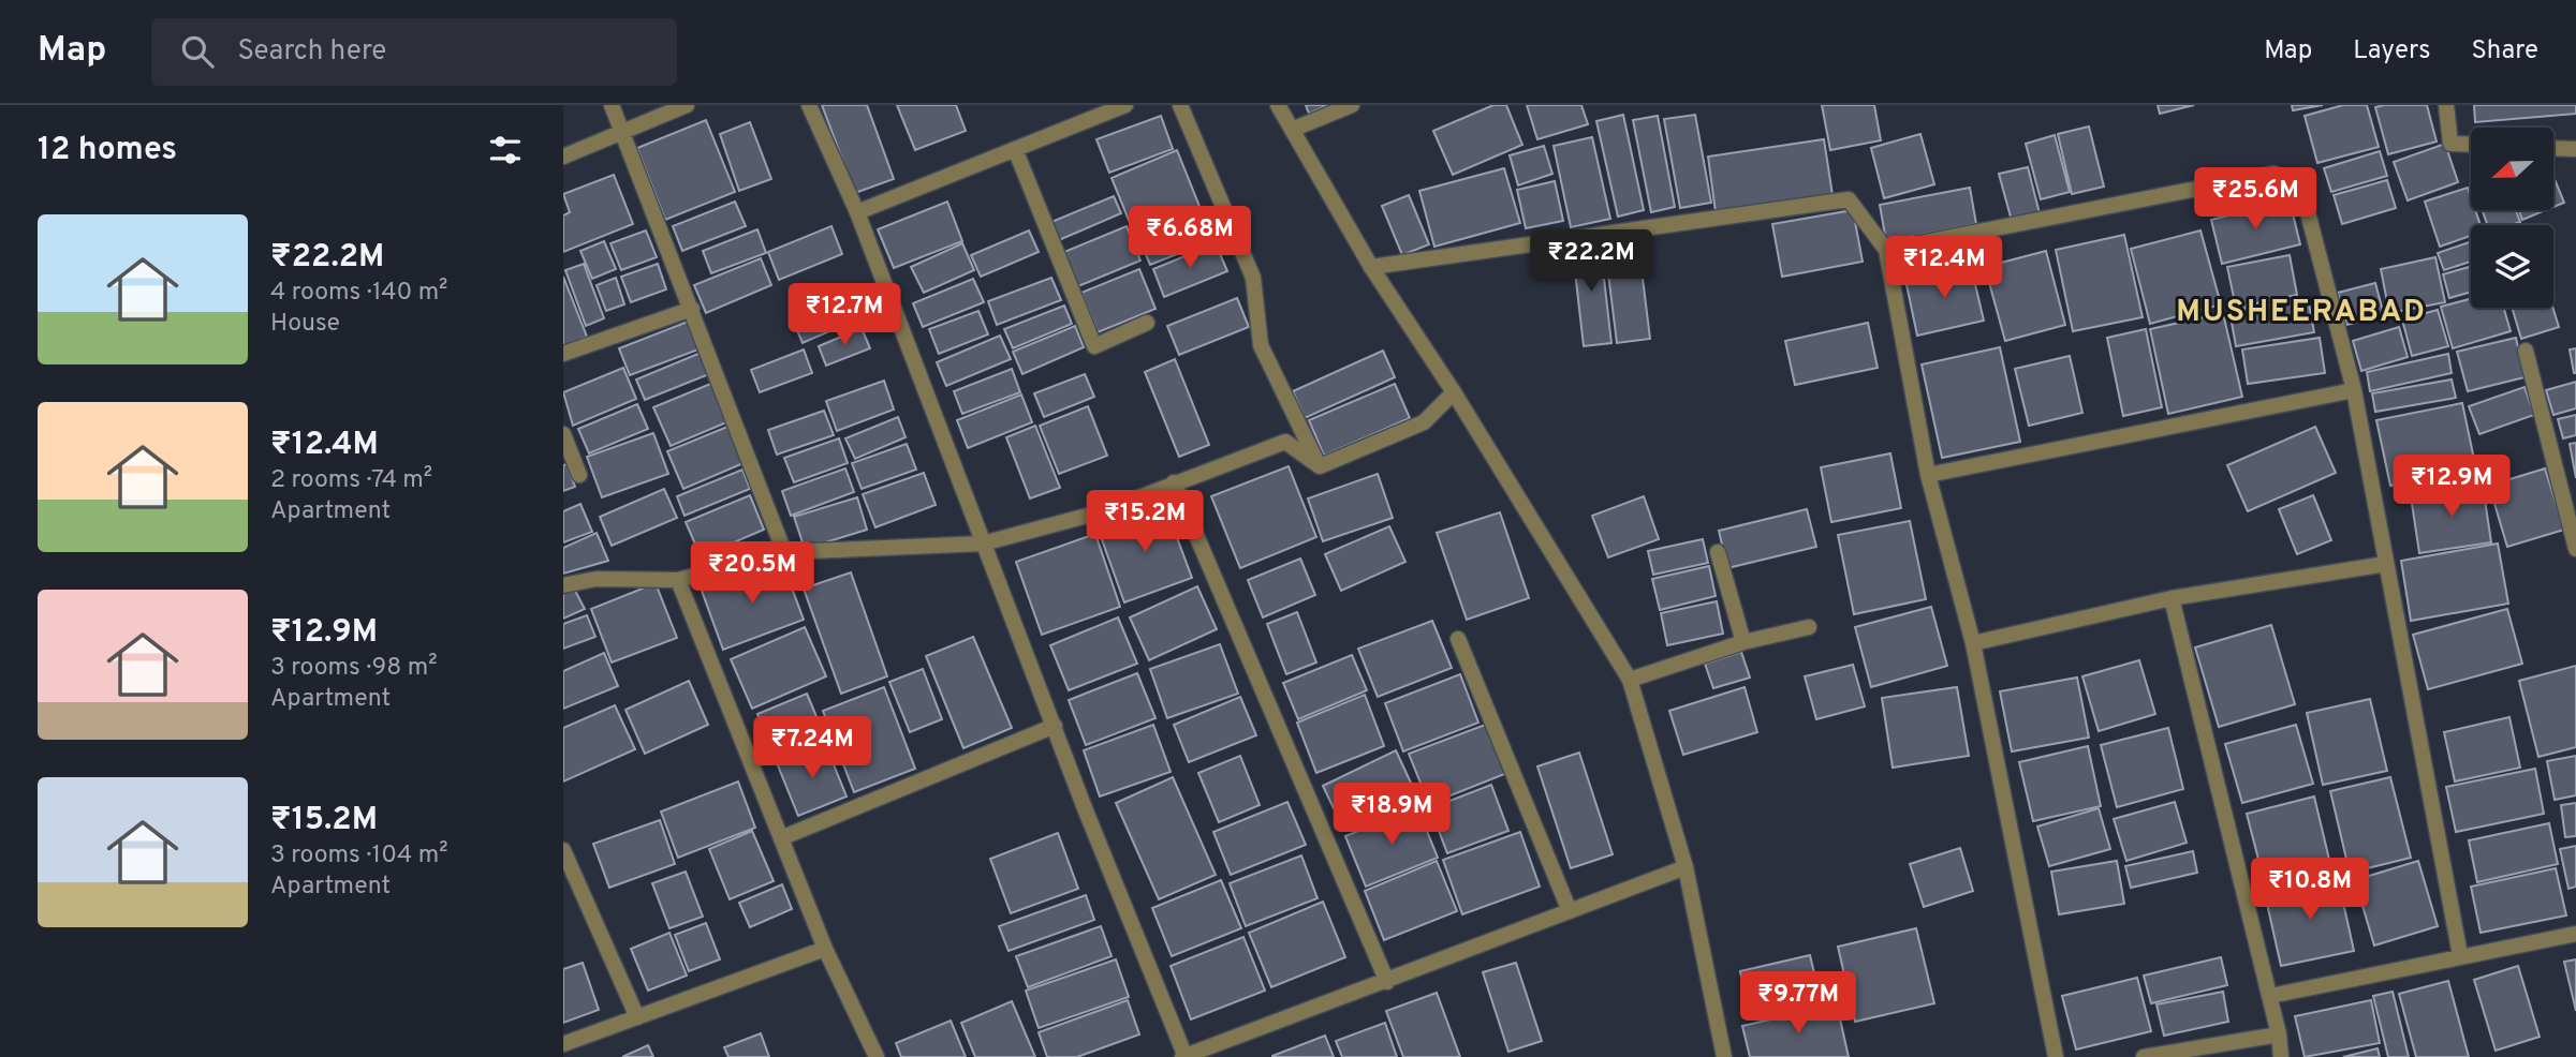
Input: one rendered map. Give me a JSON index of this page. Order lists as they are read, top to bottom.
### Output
{
  "districts": ["MUSHEERABAD"],
  "north": "left",
  "page": {
    "header": "Map",
    "search": "Search here",
    "nav": ["Map", "Layers", "Share"],
    "heading": "12 homes",
    "price": [
      "₹25.6M",
      "₹6.68M",
      "₹22.2M",
      "₹12.4M",
      "₹12.7M",
      "₹12.9M",
      "₹15.2M",
      "₹20.5M",
      "₹7.24M",
      "₹18.9M",
      "₹10.8M",
      "₹9.77M"
    ],
    "list": [
      {
        "name": "₹22.2M",
        "note": "4 rooms · 140 m² · House"
      },
      {
        "name": "₹12.4M",
        "note": "2 rooms · 74 m² · Apartment"
      },
      {
        "name": "₹12.9M",
        "note": "3 rooms · 98 m² · Apartment"
      },
      {
        "name": "₹15.2M",
        "note": "3 rooms · 104 m² · Apartment"
      }
    ]
  }
}
